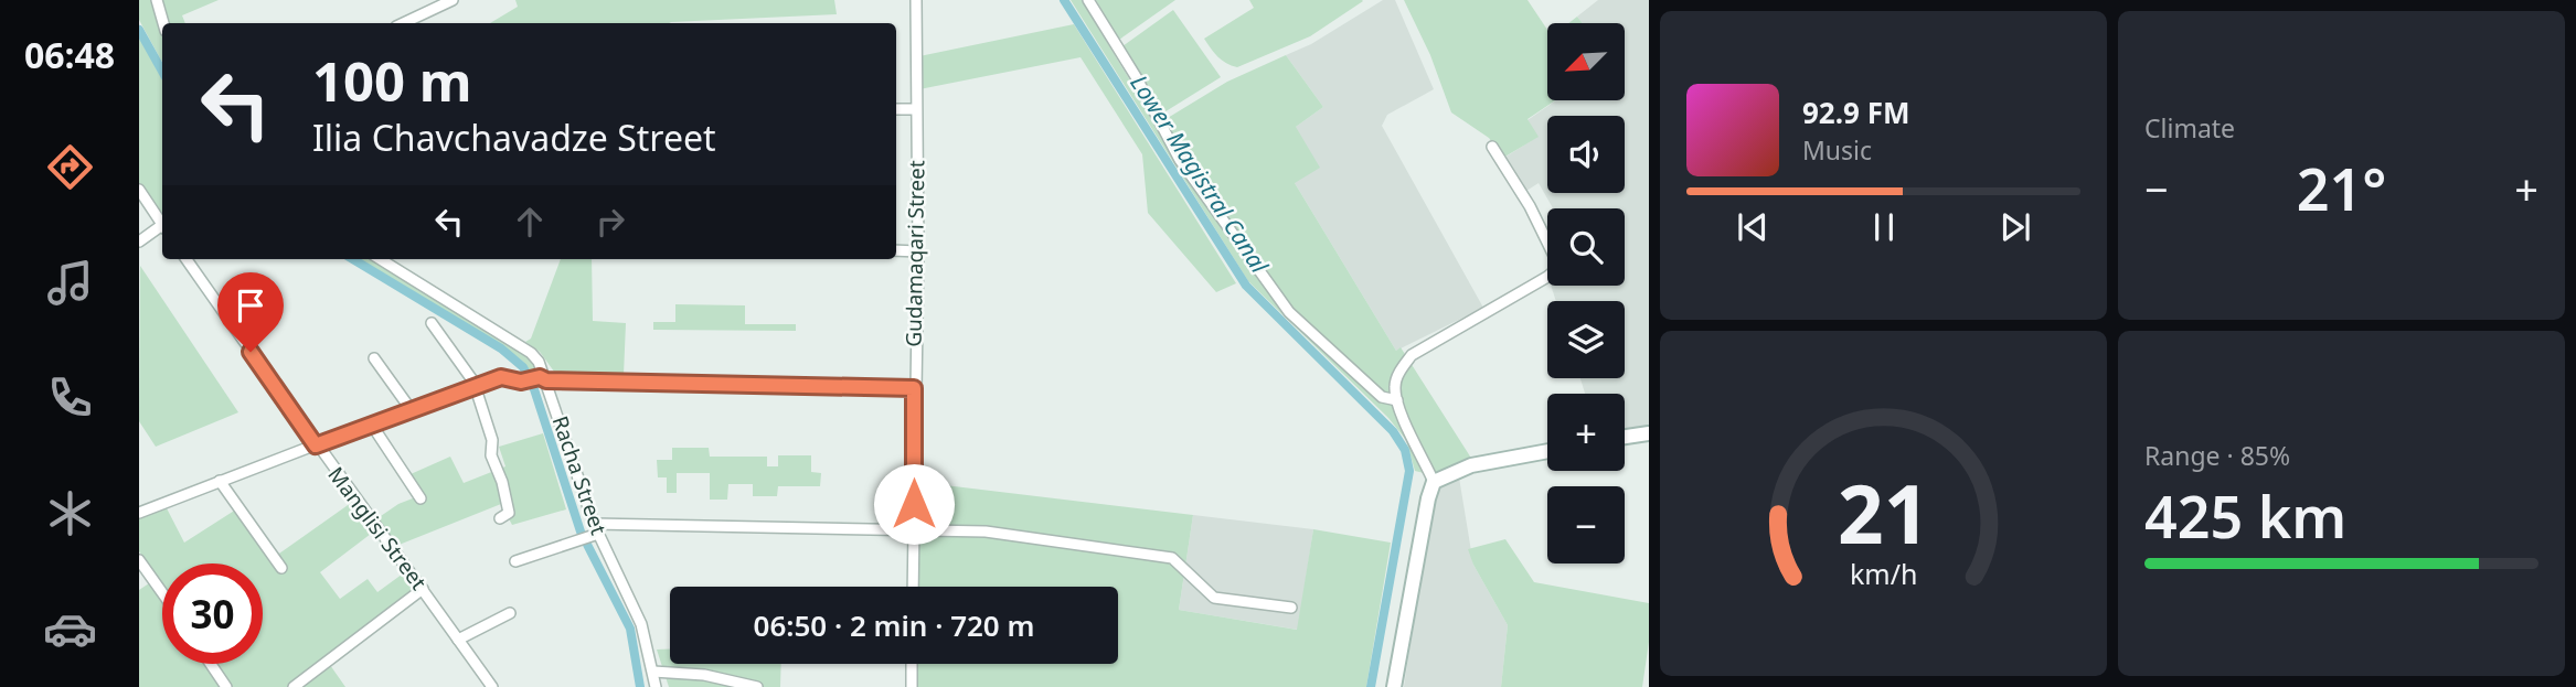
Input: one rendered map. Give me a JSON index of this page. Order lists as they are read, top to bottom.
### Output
{
  "streets": {
    "street": ["Gudamaqari Street", "Racha Street", "Manglisi Street"]
  },
  "water": ["Lower Magistral Canal"],
  "north": "bottom left",
  "page": {
    "tabs": "06:48",
    "tile": [
      "Climate",
      ["Range · 85%", "425 km"]
    ],
    "map_buttons": ["+", "−"],
    "turn": ["100 m", "Ilia Chavchavadze Street"],
    "song": ["92.9 FM", "Music"],
    "heat": ["−", "21°", "+"],
    "limit": "30",
    "trip": "06:50 · 2 min · 720 m",
    "gauge": ["21", "km/h"]
  }
}
